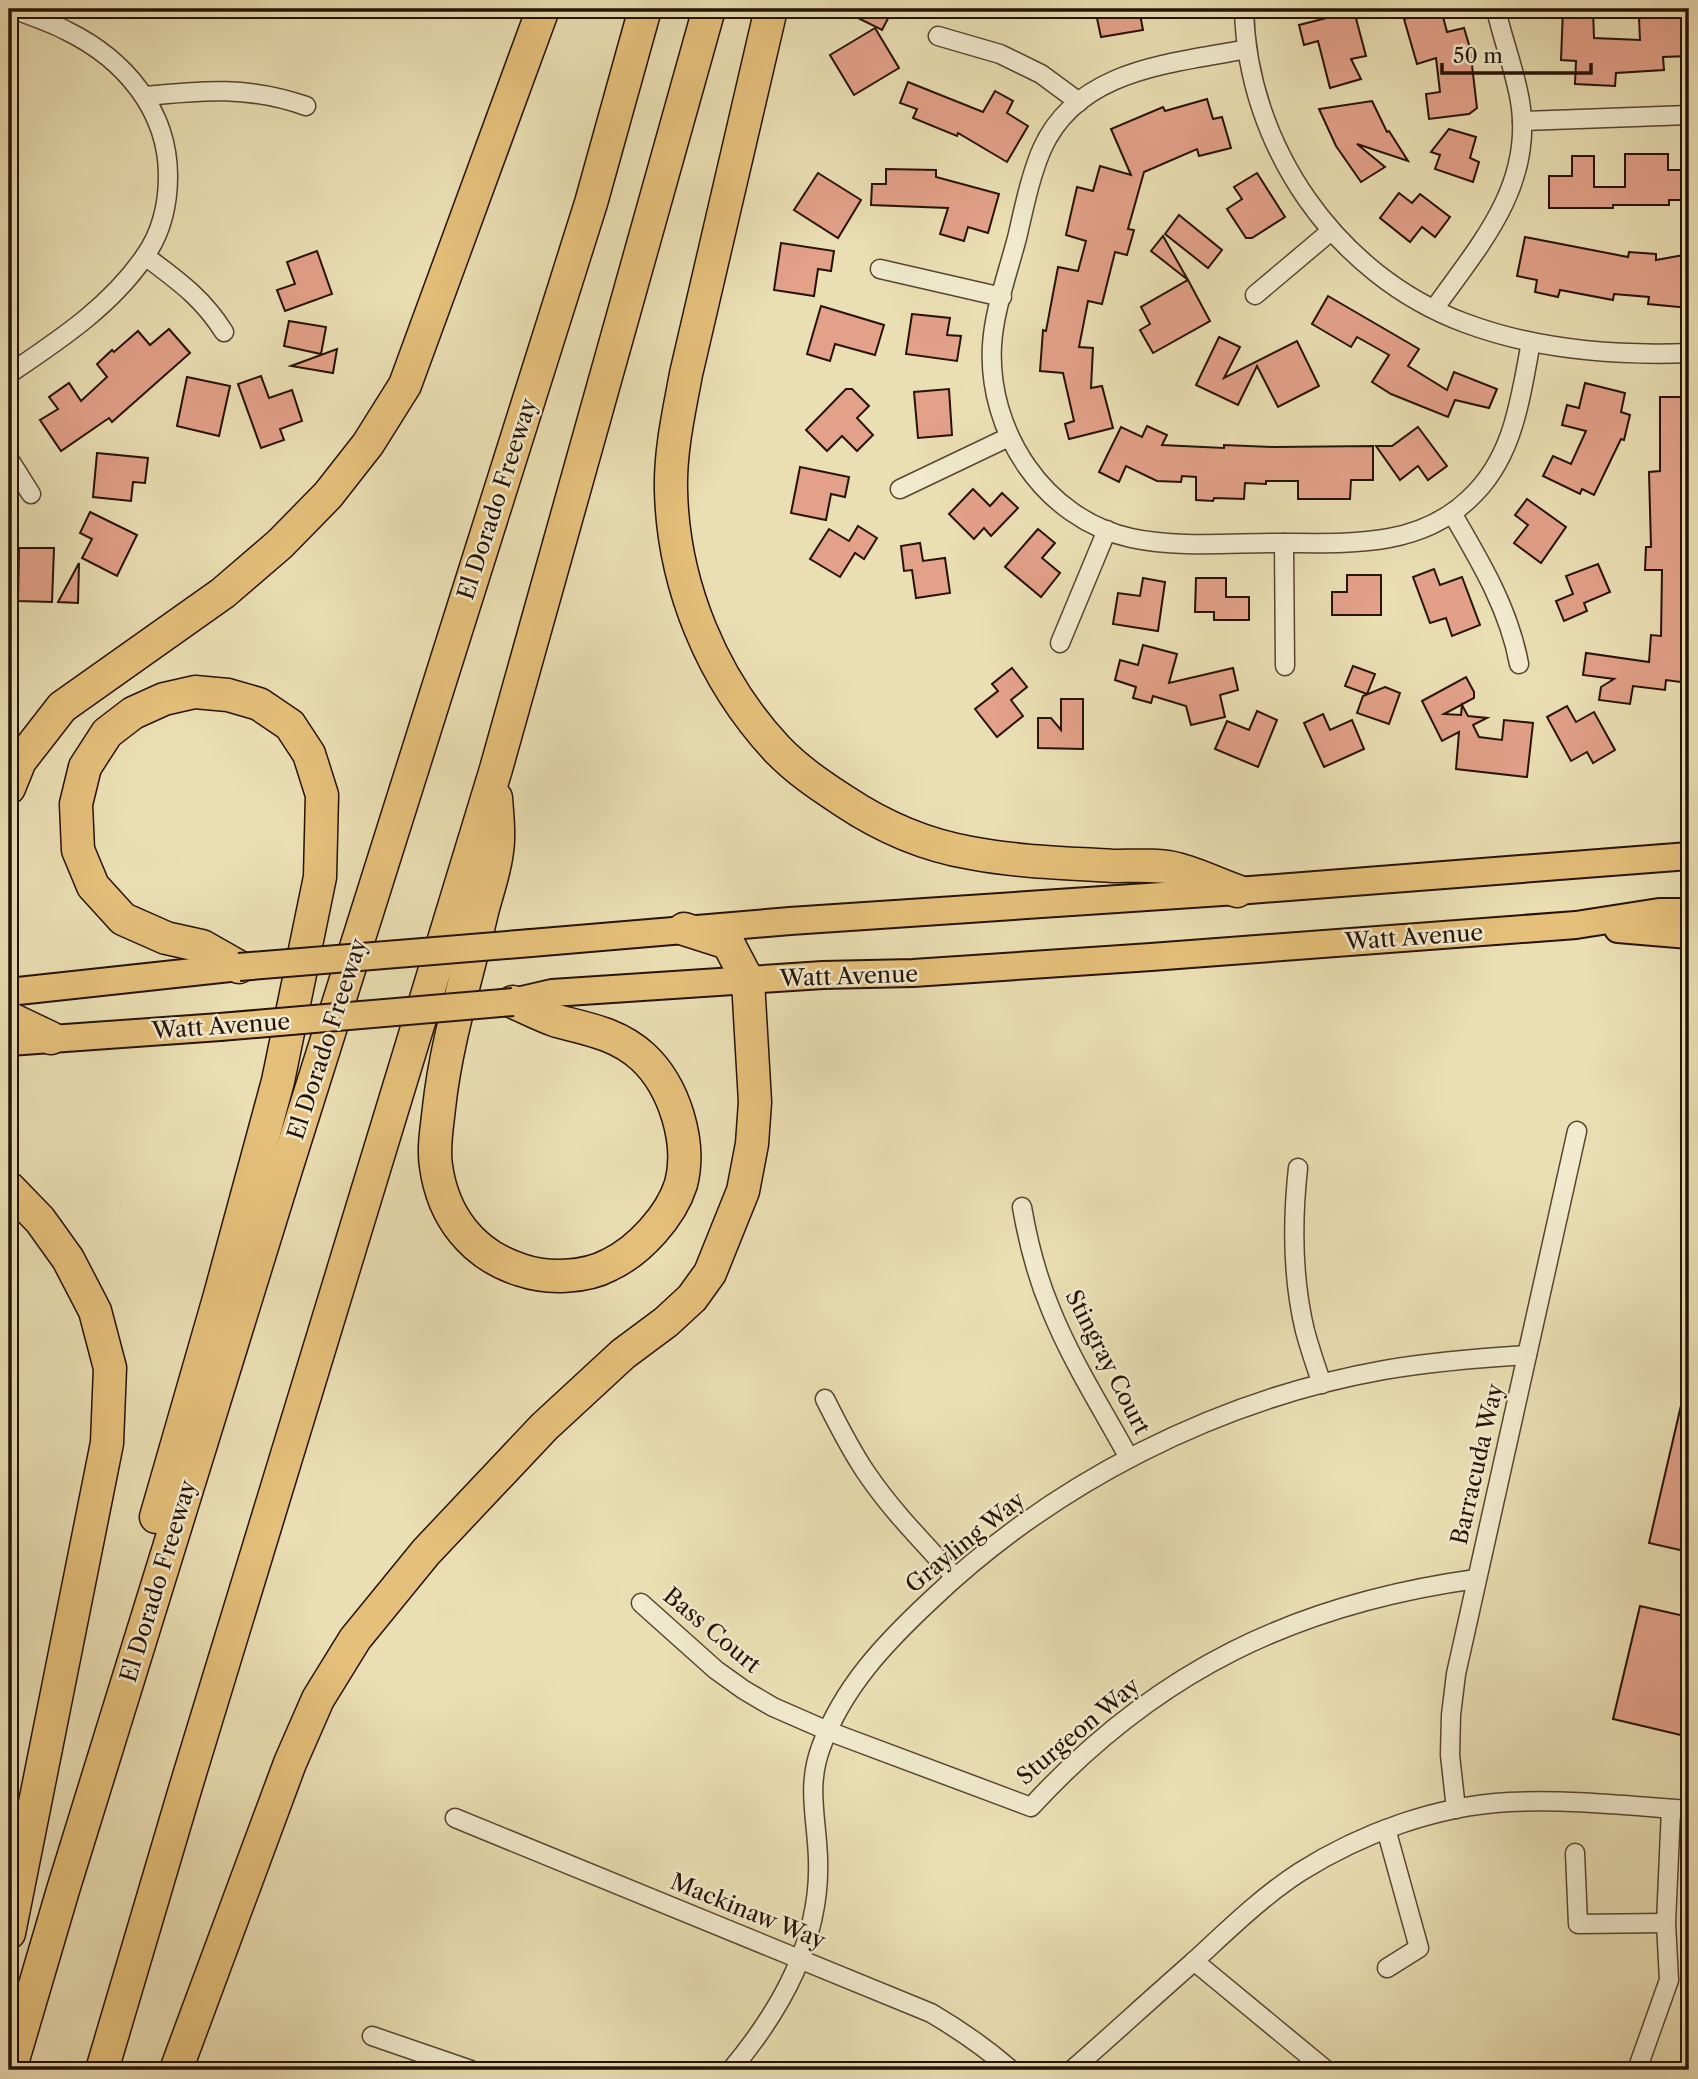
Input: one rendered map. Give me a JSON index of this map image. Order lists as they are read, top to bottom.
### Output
{
  "streets": {
    "highway": ["El Dorado Freeway"],
    "main road": ["Watt Avenue"],
    "street": [
      "Stingray Court",
      "Barracuda Way",
      "Grayling Way",
      "Bass Court",
      "Sturgeon Way",
      "Mackinaw Way"
    ]
  },
  "crossings": [
    ["Stingray Court", "Grayling Way"],
    ["Barracuda Way", "Grayling Way"],
    ["Barracuda Way", "Sturgeon Way"],
    ["Grayling Way", "Bass Court"],
    ["Grayling Way", "Sturgeon Way"],
    ["Grayling Way", "Mackinaw Way"],
    ["Bass Court", "Sturgeon Way"]
  ],
  "scale_bar": "50 m"
}
